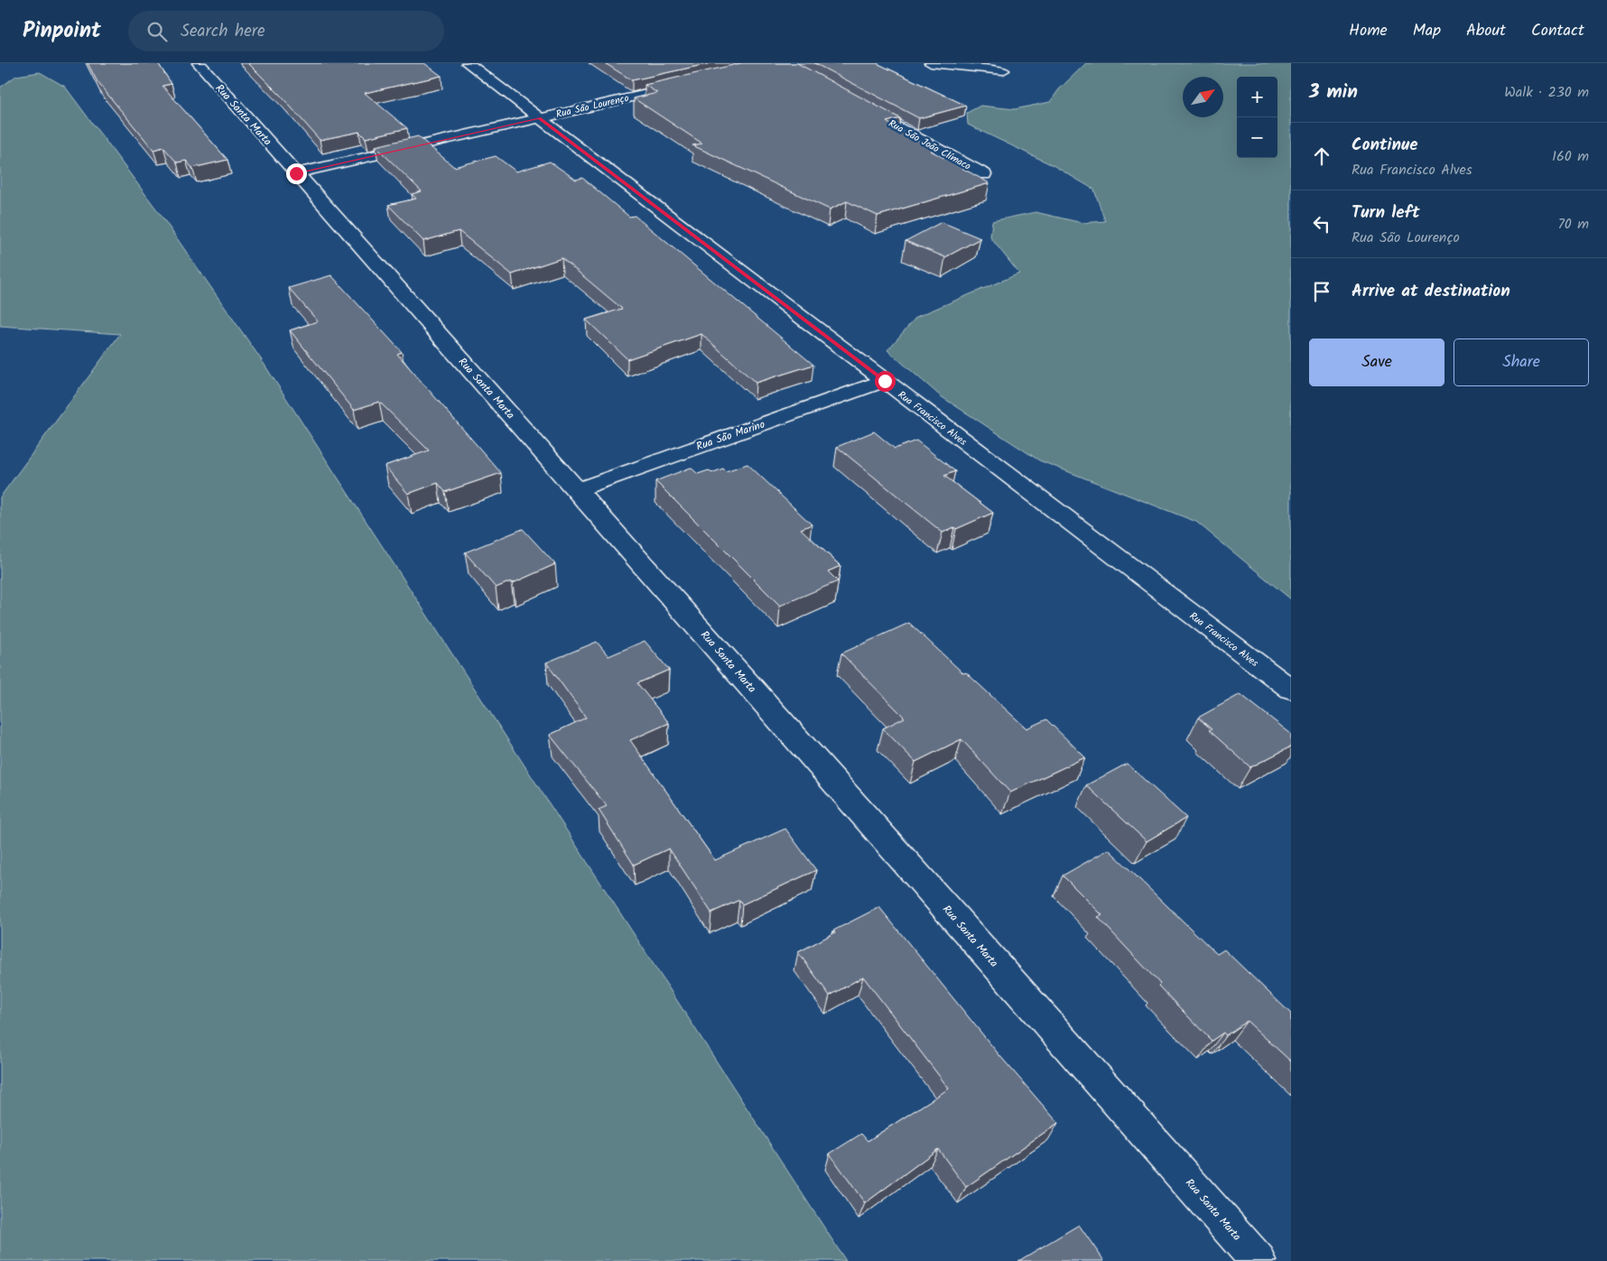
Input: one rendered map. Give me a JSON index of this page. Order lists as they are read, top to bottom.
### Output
{
  "streets": {
    "street": [
      "Rua São Lourenço",
      "Rua Santa Marta",
      "Rua São João Clímaco",
      "Rua Francisco Alves",
      "Rua São Marino"
    ]
  },
  "crossings": [
    ["Rua São Lourenço", "Rua Santa Marta"],
    ["Rua São Lourenço", "Rua Francisco Alves"],
    ["Rua Santa Marta", "Rua São Marino"],
    ["Rua Francisco Alves", "Rua São Marino"]
  ],
  "north": "top right",
  "page": {
    "header": "Pinpoint",
    "search": "Search here",
    "nav": [
      "Home",
      "Map",
      "About",
      "Contact"
    ],
    "heading": ["3 min", "Walk · 230 m"],
    "map_buttons": ["+", "−"],
    "list": [
      ["Continue", "Rua Francisco Alves", "160 m"],
      ["Turn left", "Rua São Lourenço", "70 m"],
      "Arrive at destination"
    ],
    "buttons": ["Save", "Share"]
  }
}
